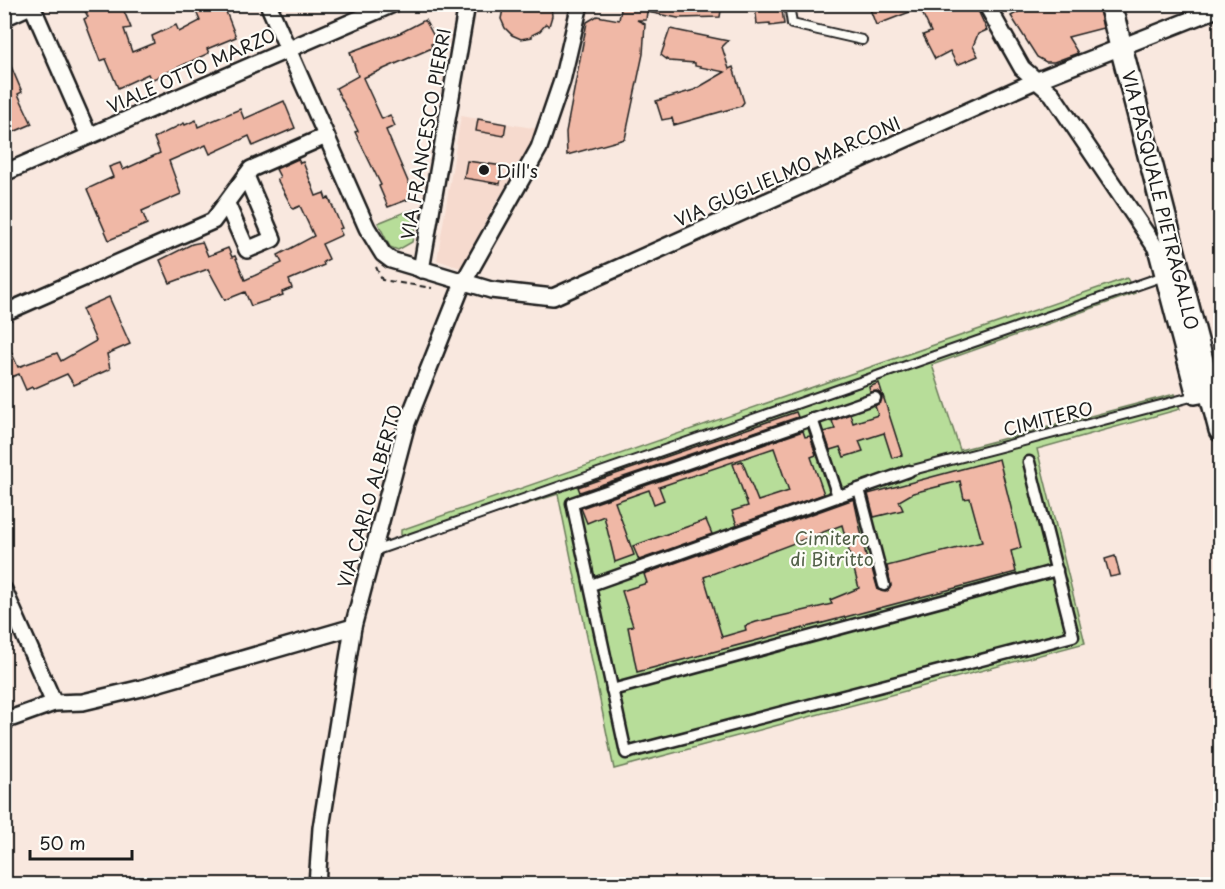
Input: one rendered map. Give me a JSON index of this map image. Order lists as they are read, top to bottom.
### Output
{
  "streets": {
    "main road": ["VIA PASQUALE PIETRAGALLO"],
    "street": [
      "VIALE OTTO MARZO",
      "VIA FRANCESCO PIERRI",
      "VIA GUGLIELMO MARCONI",
      "VIA CARLO ALBERTO"
    ],
    "lane": ["CIMITERO"]
  },
  "crossings": [
    ["VIALE OTTO MARZO", "VIA GUGLIELMO MARCONI"],
    ["VIA FRANCESCO PIERRI", "VIA GUGLIELMO MARCONI"],
    ["VIA GUGLIELMO MARCONI", "VIA PASQUALE PIETRAGALLO"],
    ["VIA GUGLIELMO MARCONI", "VIA CARLO ALBERTO"],
    ["VIA PASQUALE PIETRAGALLO", "CIMITERO"]
  ],
  "parks": ["Cimitero di Bitritto"],
  "places": ["Dill's"],
  "scale_bar": "50 m"
}
